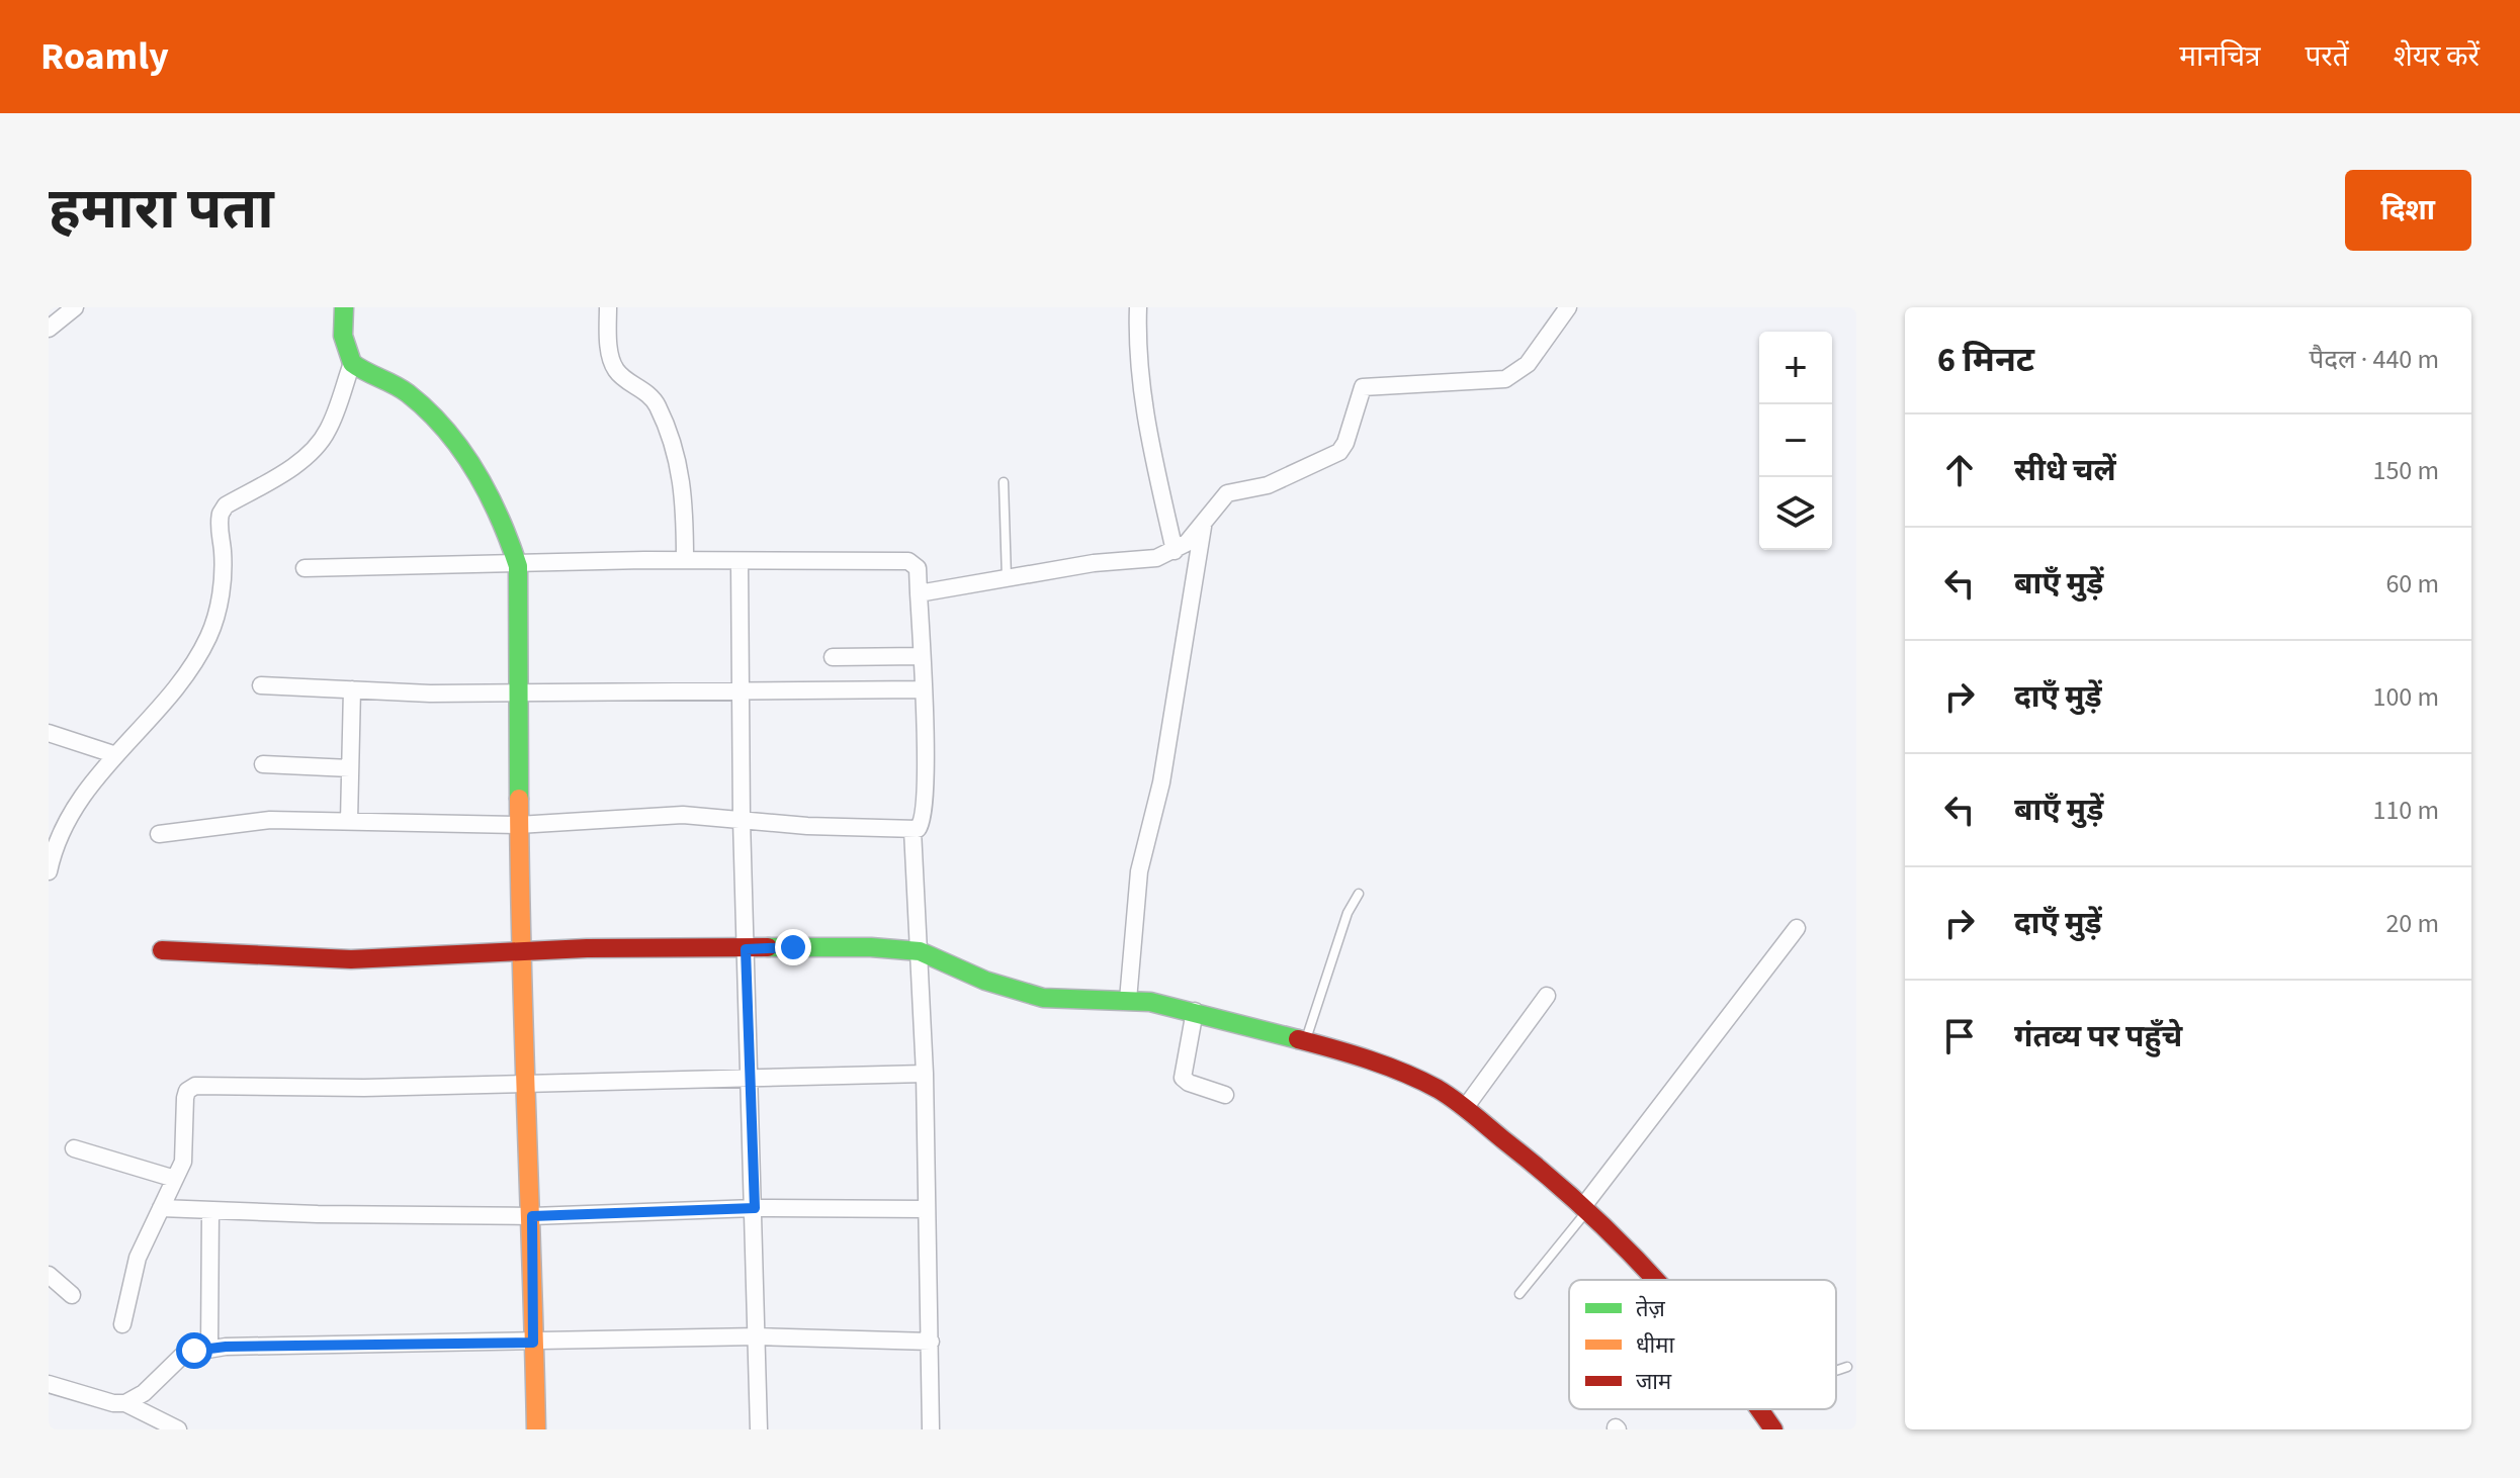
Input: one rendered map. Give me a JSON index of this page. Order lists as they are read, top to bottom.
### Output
{
  "legend": ["तेज़", "धीमा", "जाम"],
  "page": {
    "header": "Roamly",
    "nav": ["मानचित्र", "परतें", "शेयर करें"],
    "title": "हमारा पता",
    "buttons": "दिशा",
    "heading": ["6 मिनट", "पैदल · 440 m"],
    "map_buttons": ["+", "−"],
    "list": [
      ["सीधे चलें", "150 m"],
      ["बाएँ मुड़ें", "60 m"],
      ["दाएँ मुड़ें", "100 m"],
      ["बाएँ मुड़ें", "110 m"],
      ["दाएँ मुड़ें", "20 m"],
      "गंतव्य पर पहुँचे"
    ]
  }
}
